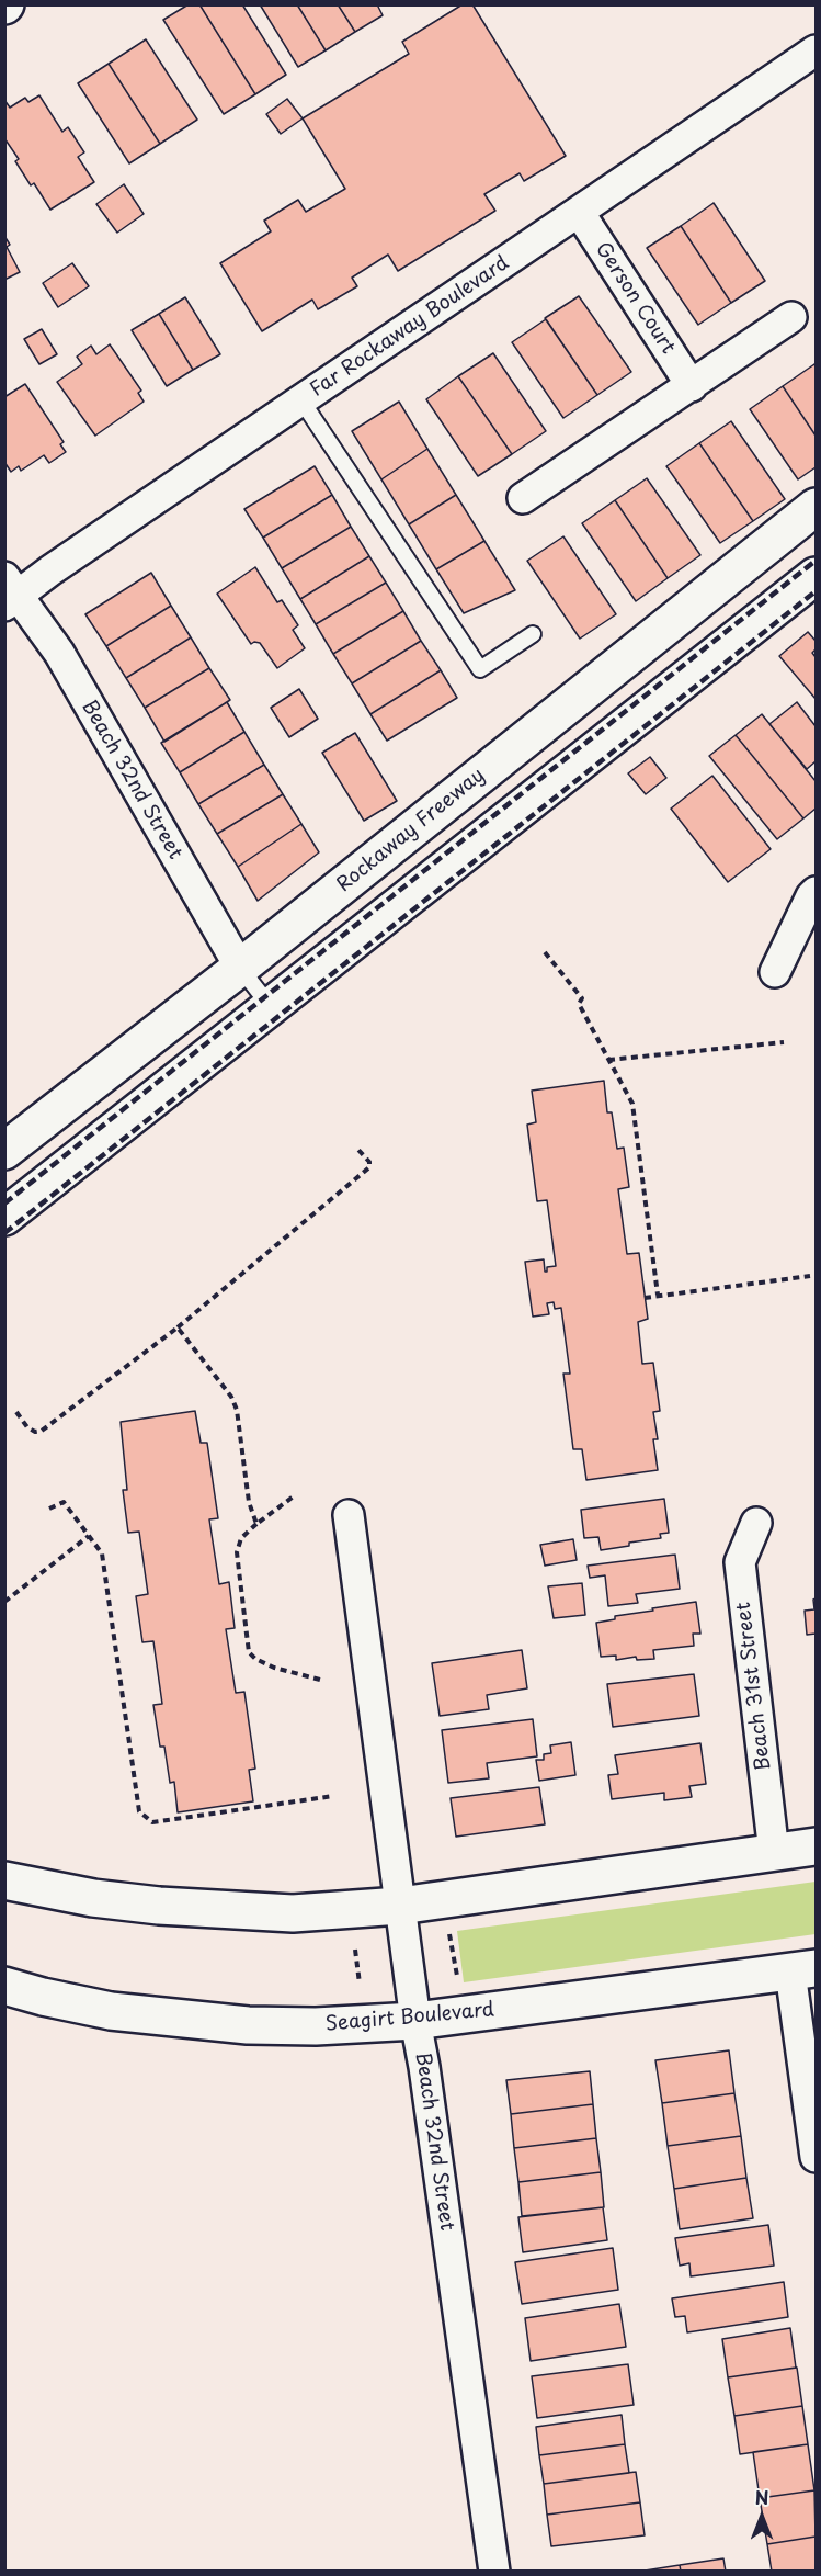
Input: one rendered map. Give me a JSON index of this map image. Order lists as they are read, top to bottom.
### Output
{
  "streets": {
    "street": [
      "Gerson Court",
      "Far Rockaway Boulevard",
      "Beach 32nd Street",
      "Rockaway Freeway",
      "Beach 31st Street",
      "Seagirt Boulevard"
    ]
  },
  "crossings": [
    ["Gerson Court", "Far Rockaway Boulevard"],
    ["Far Rockaway Boulevard", "Beach 32nd Street"],
    ["Beach 32nd Street", "Rockaway Freeway"],
    ["Beach 32nd Street", "Seagirt Boulevard"]
  ],
  "north": "top"
}
